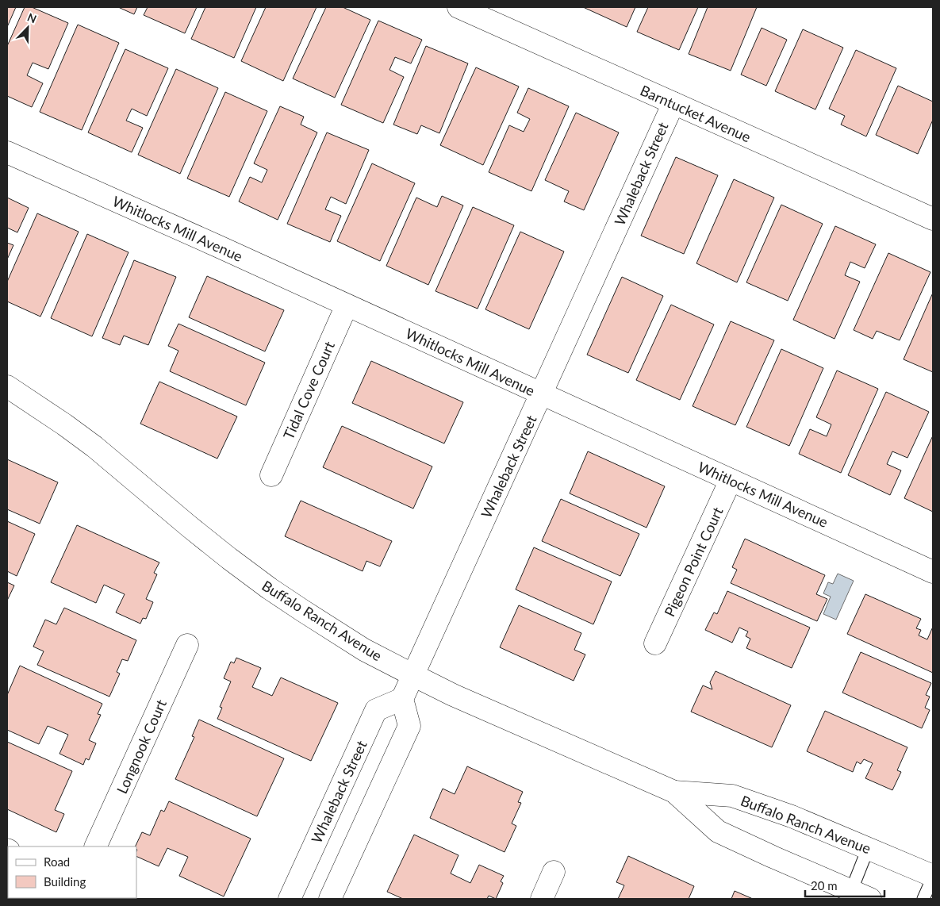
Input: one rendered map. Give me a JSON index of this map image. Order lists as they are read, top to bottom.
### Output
{
  "streets": {
    "street": [
      "Barntucket Avenue",
      "Whaleback Street",
      "Whitlocks Mill Avenue",
      "Tidal Cove Court",
      "Pigeon Point Court",
      "Buffalo Ranch Avenue",
      "Longnook Court"
    ]
  },
  "crossings": [
    ["Barntucket Avenue", "Whaleback Street"],
    ["Whaleback Street", "Whitlocks Mill Avenue"],
    ["Whaleback Street", "Buffalo Ranch Avenue"],
    ["Whitlocks Mill Avenue", "Tidal Cove Court"],
    ["Whitlocks Mill Avenue", "Pigeon Point Court"]
  ],
  "legend": ["Road", "Building"],
  "scale_bar": "20 m",
  "north": "top right"
}
